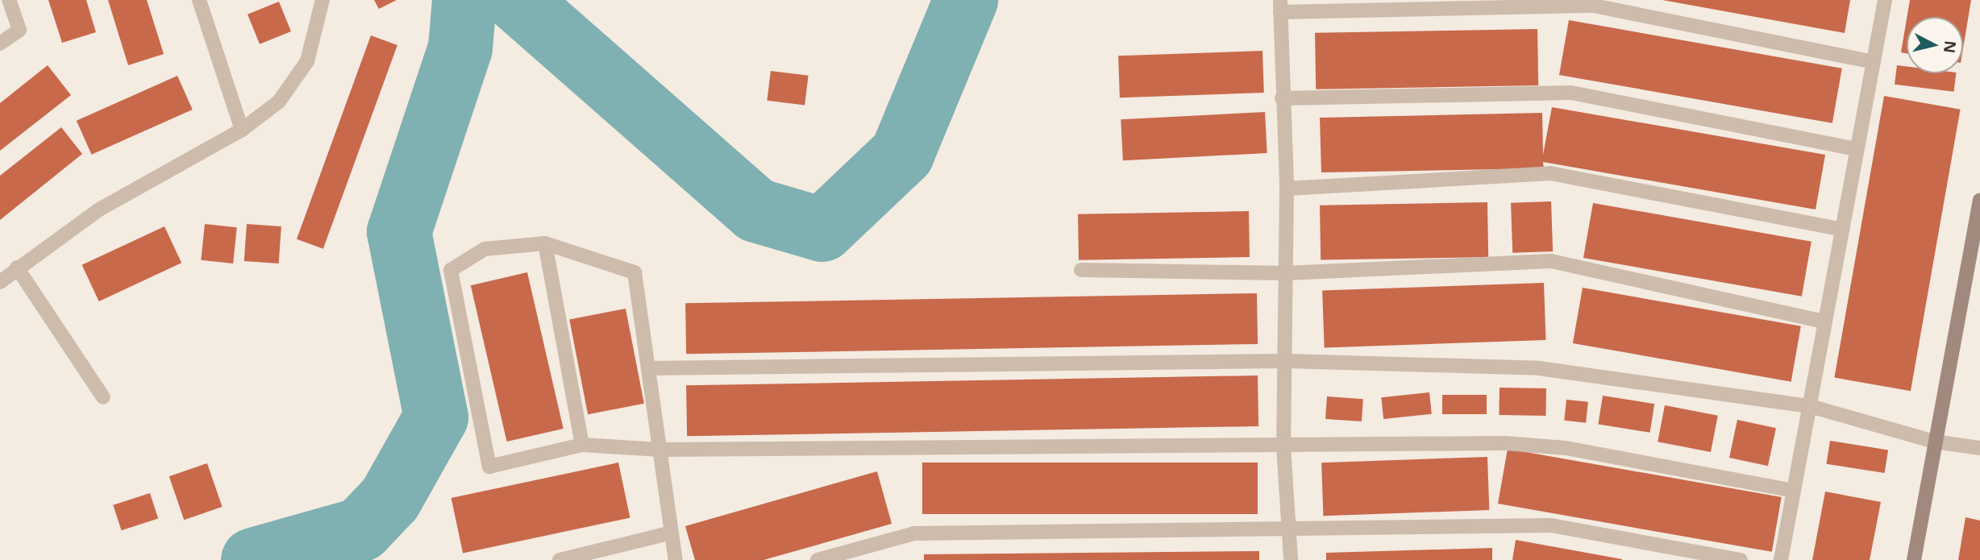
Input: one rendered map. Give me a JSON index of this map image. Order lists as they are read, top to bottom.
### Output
{
  "north": "right"
}
